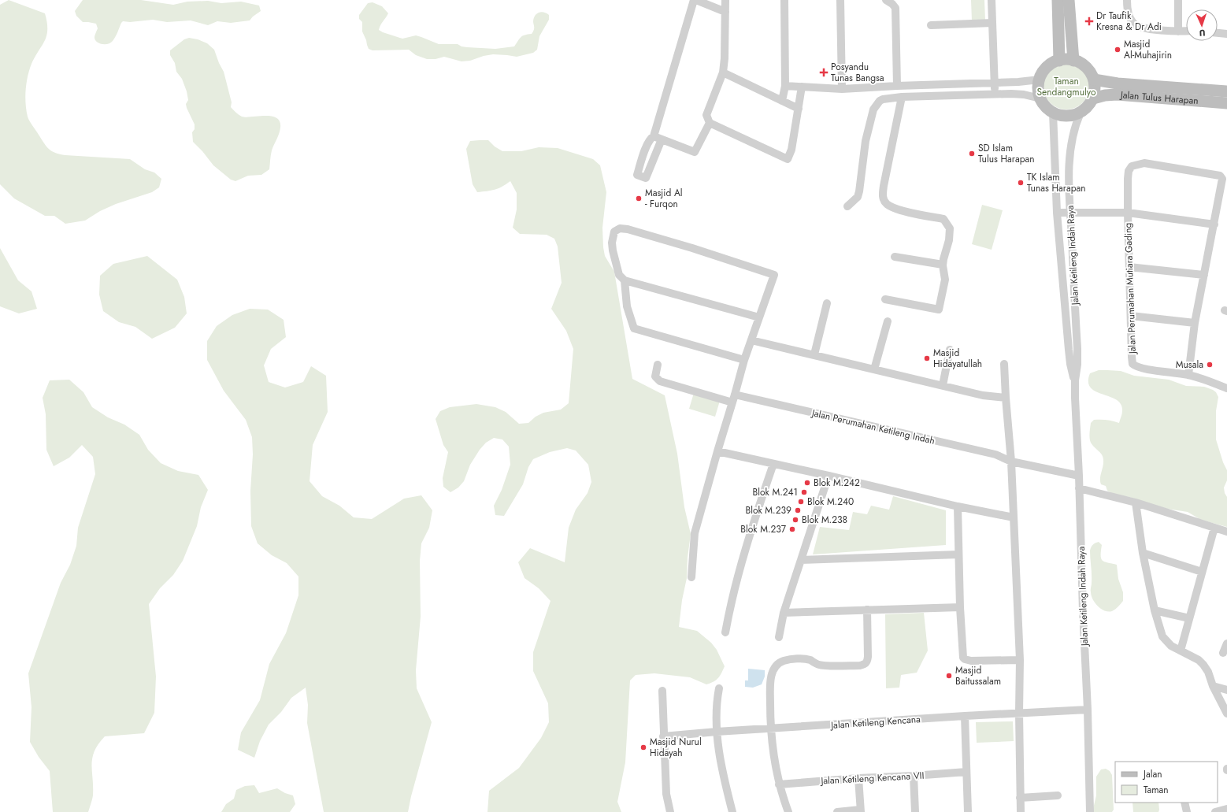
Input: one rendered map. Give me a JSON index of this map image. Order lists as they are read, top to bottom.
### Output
{
  "streets": {
    "main road": ["Jalan Tulus Harapan"],
    "street": [
      "Jalan Ketileng Indah Raya",
      "Jalan Perumahan Mutiara Gading",
      "Jalan Perumahan Ketileng Indah",
      "Jalan Ketileng Kencana",
      "Jalan Ketileng Kencana VII"
    ]
  },
  "crossings": [
    ["Jalan Tulus Harapan", "Jalan Ketileng Indah Raya"],
    ["Jalan Ketileng Indah Raya", "Jalan Perumahan Mutiara Gading"],
    ["Jalan Ketileng Indah Raya", "Jalan Perumahan Ketileng Indah"],
    ["Jalan Ketileng Indah Raya", "Jalan Ketileng Kencana"]
  ],
  "parks": ["Taman Sendangmulyo"],
  "places": {
    "health": ["Dr Taufik Kresna & Dr Adi", "Posyandu Tunas Bangsa"],
    "other": [
      "Masjid Al-Muhajirin",
      "SD Islam Tulus Harapan",
      "TK Islam Tunas Harapan",
      "Masjid Al - Furqon",
      "Masjid Hidayatullah",
      "Musala",
      "Blok M.242",
      "Blok M.241",
      "Blok M.240",
      "Blok M.239",
      "Blok M.238",
      "Blok M.237",
      "Masjid Baitussalam",
      "Masjid Nurul Hidayah"
    ]
  },
  "legend": ["Jalan", "Taman"],
  "north": "bottom"
}
